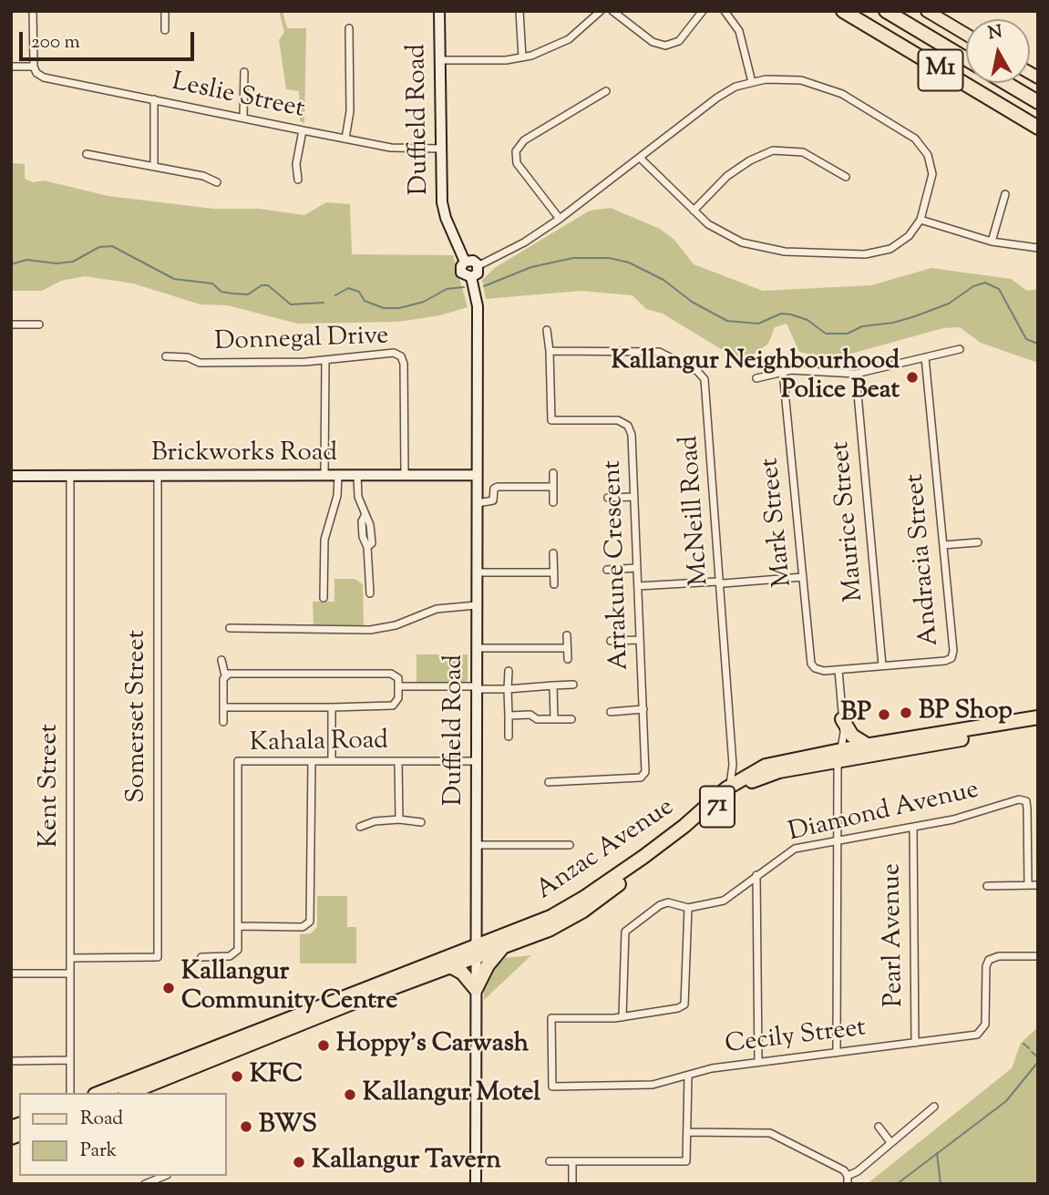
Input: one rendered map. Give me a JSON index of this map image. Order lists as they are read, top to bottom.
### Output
{
  "streets": {
    "highway": ["M1", "71", "Anzac Avenue"],
    "street": [
      "Leslie Street",
      "Duffield Road",
      "Donnegal Drive",
      "Brickworks Road",
      "McNeill Road",
      "Maurice Street",
      "Mark Street",
      "Andracia Street",
      "Arrakune Crescent",
      "Somerset Street",
      "Kahala Road",
      "Kent Street",
      "Diamond Avenue",
      "Pearl Avenue",
      "Cecily Street"
    ]
  },
  "crossings": [
    ["Leslie Street", "Duffield Road"],
    ["Duffield Road", "Brickworks Road"],
    ["Duffield Road", "Kahala Road"],
    ["Duffield Road", "Anzac Avenue"],
    ["Donnegal Drive", "Brickworks Road"],
    ["Brickworks Road", "Somerset Street"],
    ["Brickworks Road", "Kent Street"],
    ["McNeill Road", "Arrakune Crescent"],
    ["McNeill Road", "Anzac Avenue"],
    ["Maurice Street", "Andracia Street"],
    ["Mark Street", "Andracia Street"],
    ["Somerset Street", "Kent Street"],
    ["Diamond Avenue", "Pearl Avenue"],
    ["Diamond Avenue", "Cecily Street"],
    ["Pearl Avenue", "Cecily Street"]
  ],
  "places": [
    "Kallangur Neighbourhood Police Beat",
    "BP Shop",
    "BP",
    "Kallangur Community Centre",
    "Hoppy's Carwash",
    "KFC",
    "Kallangur Motel",
    "BWS",
    "Kallangur Tavern"
  ],
  "legend": ["Road", "Park"],
  "scale_bar": "200 m",
  "north": "top"
}
